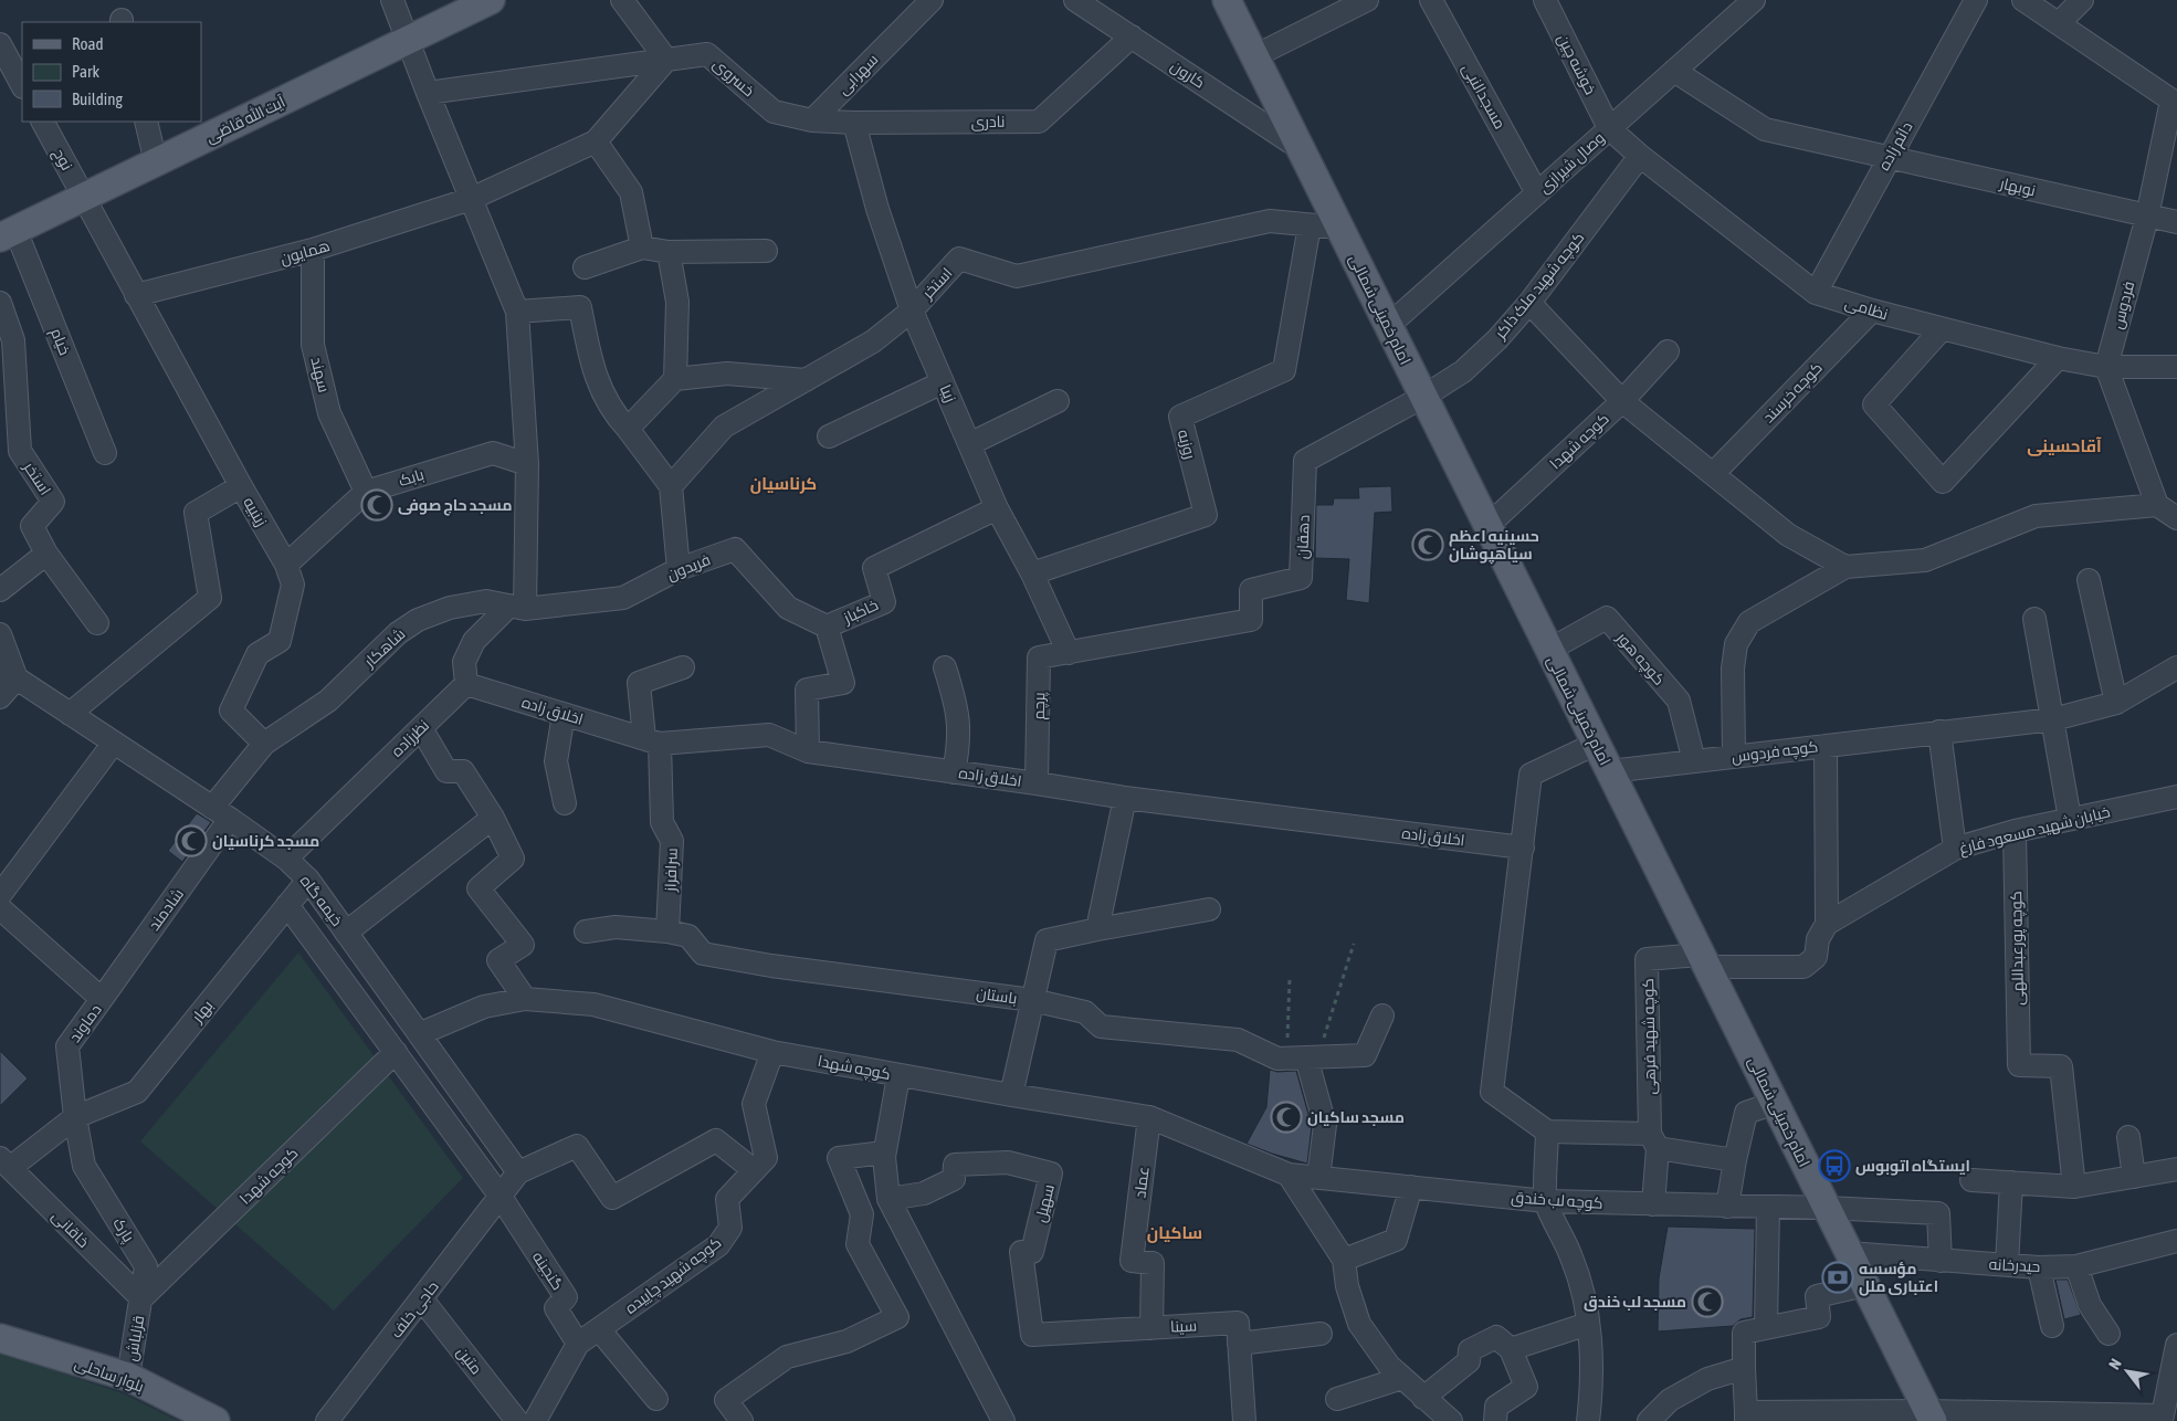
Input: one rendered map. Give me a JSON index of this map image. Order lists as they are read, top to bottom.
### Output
{
  "streets": {
    "main road": ["آیت الله قاضی", "امام خمینی شمالی", "بلوار ساحلی"],
    "street": [
      "خوشه چین",
      "سهرابی",
      "کارون",
      "خسروی",
      "مسجدالنبی",
      "نادری",
      "دائم زاده",
      "نوح",
      "وصال شیرازی",
      "نوبهار",
      "همایون",
      "استخر",
      "کوچه شهید ملک ذاکر",
      "فردوس",
      "نظامی",
      "خیام",
      "سهند",
      "کوچه خرسند",
      "زیبا",
      "کوچه شهدا",
      "روزبه",
      "بابک",
      "زینبیه",
      "دهقان",
      "فریدون",
      "خاکباز",
      "شاهکار",
      "کوچه هور",
      "پرچم",
      "اخلاق زاده",
      "نظرزاده",
      "کوچه فردوس",
      "خیابان شهید مسعود فارغ",
      "سرافراز",
      "خیمه گاه",
      "شادمند",
      "کوچه پورعبداللهی",
      "باستان",
      "بهار",
      "دماوند",
      "کوچه شهید فرهی",
      "عماد",
      "کوچه لب خندق",
      "سهیل",
      "خاقانی",
      "پارک",
      "حیدرخانه",
      "گنجینه",
      "کوچه شهید چاییده",
      "حاجی خلف",
      "سینا",
      "قزلباش",
      "متین"
    ]
  },
  "crossings": [
    ["خوشه چین", "وصال شیرازی"],
    ["خوشه چین", "نظامی"],
    ["سهرابی", "خسروی"],
    ["سهرابی", "نادری"],
    ["کارون", "نادری"],
    ["کارون", "امام خمینی شمالی"],
    ["خسروی", "نادری"],
    ["مسجدالنبی", "وصال شیرازی"],
    ["آیت الله قاضی", "نوح"],
    ["آیت الله قاضی", "خیام"],
    ["آیت الله قاضی", "زینبیه"],
    ["نادری", "زیبا"],
    ["دائم زاده", "نوبهار"],
    ["دائم زاده", "نظامی"],
    ["نوح", "زینبیه"],
    ["وصال شیرازی", "نوبهار"],
    ["وصال شیرازی", "نظامی"],
    ["وصال شیرازی", "امام خمینی شمالی"],
    ["نوبهار", "فردوس"],
    ["همایون", "سهند"],
    ["همایون", "زینبیه"],
    ["استخر", "امام خمینی شمالی"],
    ["استخر", "زیبا"],
    ["استخر", "روزبه"],
    ["کوچه شهید ملک ذاکر", "نظامی"],
    ["کوچه شهید ملک ذاکر", "امام خمینی شمالی"],
    ["کوچه شهید ملک ذاکر", "دهقان"],
    ["فردوس", "نظامی"],
    ["نظامی", "کوچه خرسند"],
    ["امام خمینی شمالی", "کوچه شهدا"],
    ["امام خمینی شمالی", "دهقان"],
    ["امام خمینی شمالی", "کوچه هور"],
    ["امام خمینی شمالی", "کوچه فردوس"],
    ["امام خمینی شمالی", "کوچه شهید فرهی"],
    ["امام خمینی شمالی", "کوچه لب خندق"],
    ["امام خمینی شمالی", "حیدرخانه"],
    ["سهند", "بابک"],
    ["زیبا", "روزبه"],
    ["زیبا", "دهقان"],
    ["زیبا", "خاکباز"],
    ["زیبا", "پرچم"],
    ["کوچه شهدا", "خیمه گاه"],
    ["کوچه شهدا", "عماد"],
    ["کوچه شهدا", "کوچه لب خندق"],
    ["کوچه شهدا", "خاقانی"],
    ["کوچه شهدا", "پارک"],
    ["کوچه شهدا", "کوچه شهید چاییده"],
    ["کوچه شهدا", "قزلباش"],
    ["بابک", "زینبیه"],
    ["زینبیه", "شاهکار"],
    ["دهقان", "پرچم"],
    ["فریدون", "خاکباز"],
    ["فریدون", "شاهکار"],
    ["خاکباز", "اخلاق زاده"],
    ["کوچه هور", "کوچه فردوس"],
    ["پرچم", "اخلاق زاده"],
    ["اخلاق زاده", "نظرزاده"],
    ["اخلاق زاده", "سرافراز"],
    ["نظرزاده", "خیمه گاه"],
    ["خیابان شهید مسعود فارغ", "کوچه پورعبداللهی"],
    ["سرافراز", "باستان"],
    ["خیمه گاه", "شادمند"],
    ["خیمه گاه", "بهار"],
    ["شادمند", "دماوند"],
    ["بهار", "دماوند"],
    ["بهار", "خاقانی"],
    ["دماوند", "پارک"],
    ["عماد", "سینا"],
    ["کوچه لب خندق", "حیدرخانه"],
    ["سهیل", "سینا"],
    ["خاقانی", "پارک"],
    ["خاقانی", "قزلباش"],
    ["پارک", "قزلباش"],
    ["گنجینه", "کوچه شهید چاییده"],
    ["گنجینه", "حاجی خلف"],
    ["حاجی خلف", "متین"],
    ["قزلباش", "بلوار ساحلی"]
  ],
  "districts": ["آقاحسینی", "کرناسیان", "ساکیان"],
  "places": {
    "mosque": [
      "مسجد حاج صوفی",
      "حسینیه اعظم سیاهپوشان",
      "مسجد کرناسیان",
      "مسجد ساکیان",
      "مسجد لب خندق"
    ],
    "bus stop": ["ایستگاه اتوبوس"],
    "bank": ["مؤسسه اعتباری ملل"]
  },
  "legend": ["Road", "Park", "Building"],
  "north": "top left"
}
